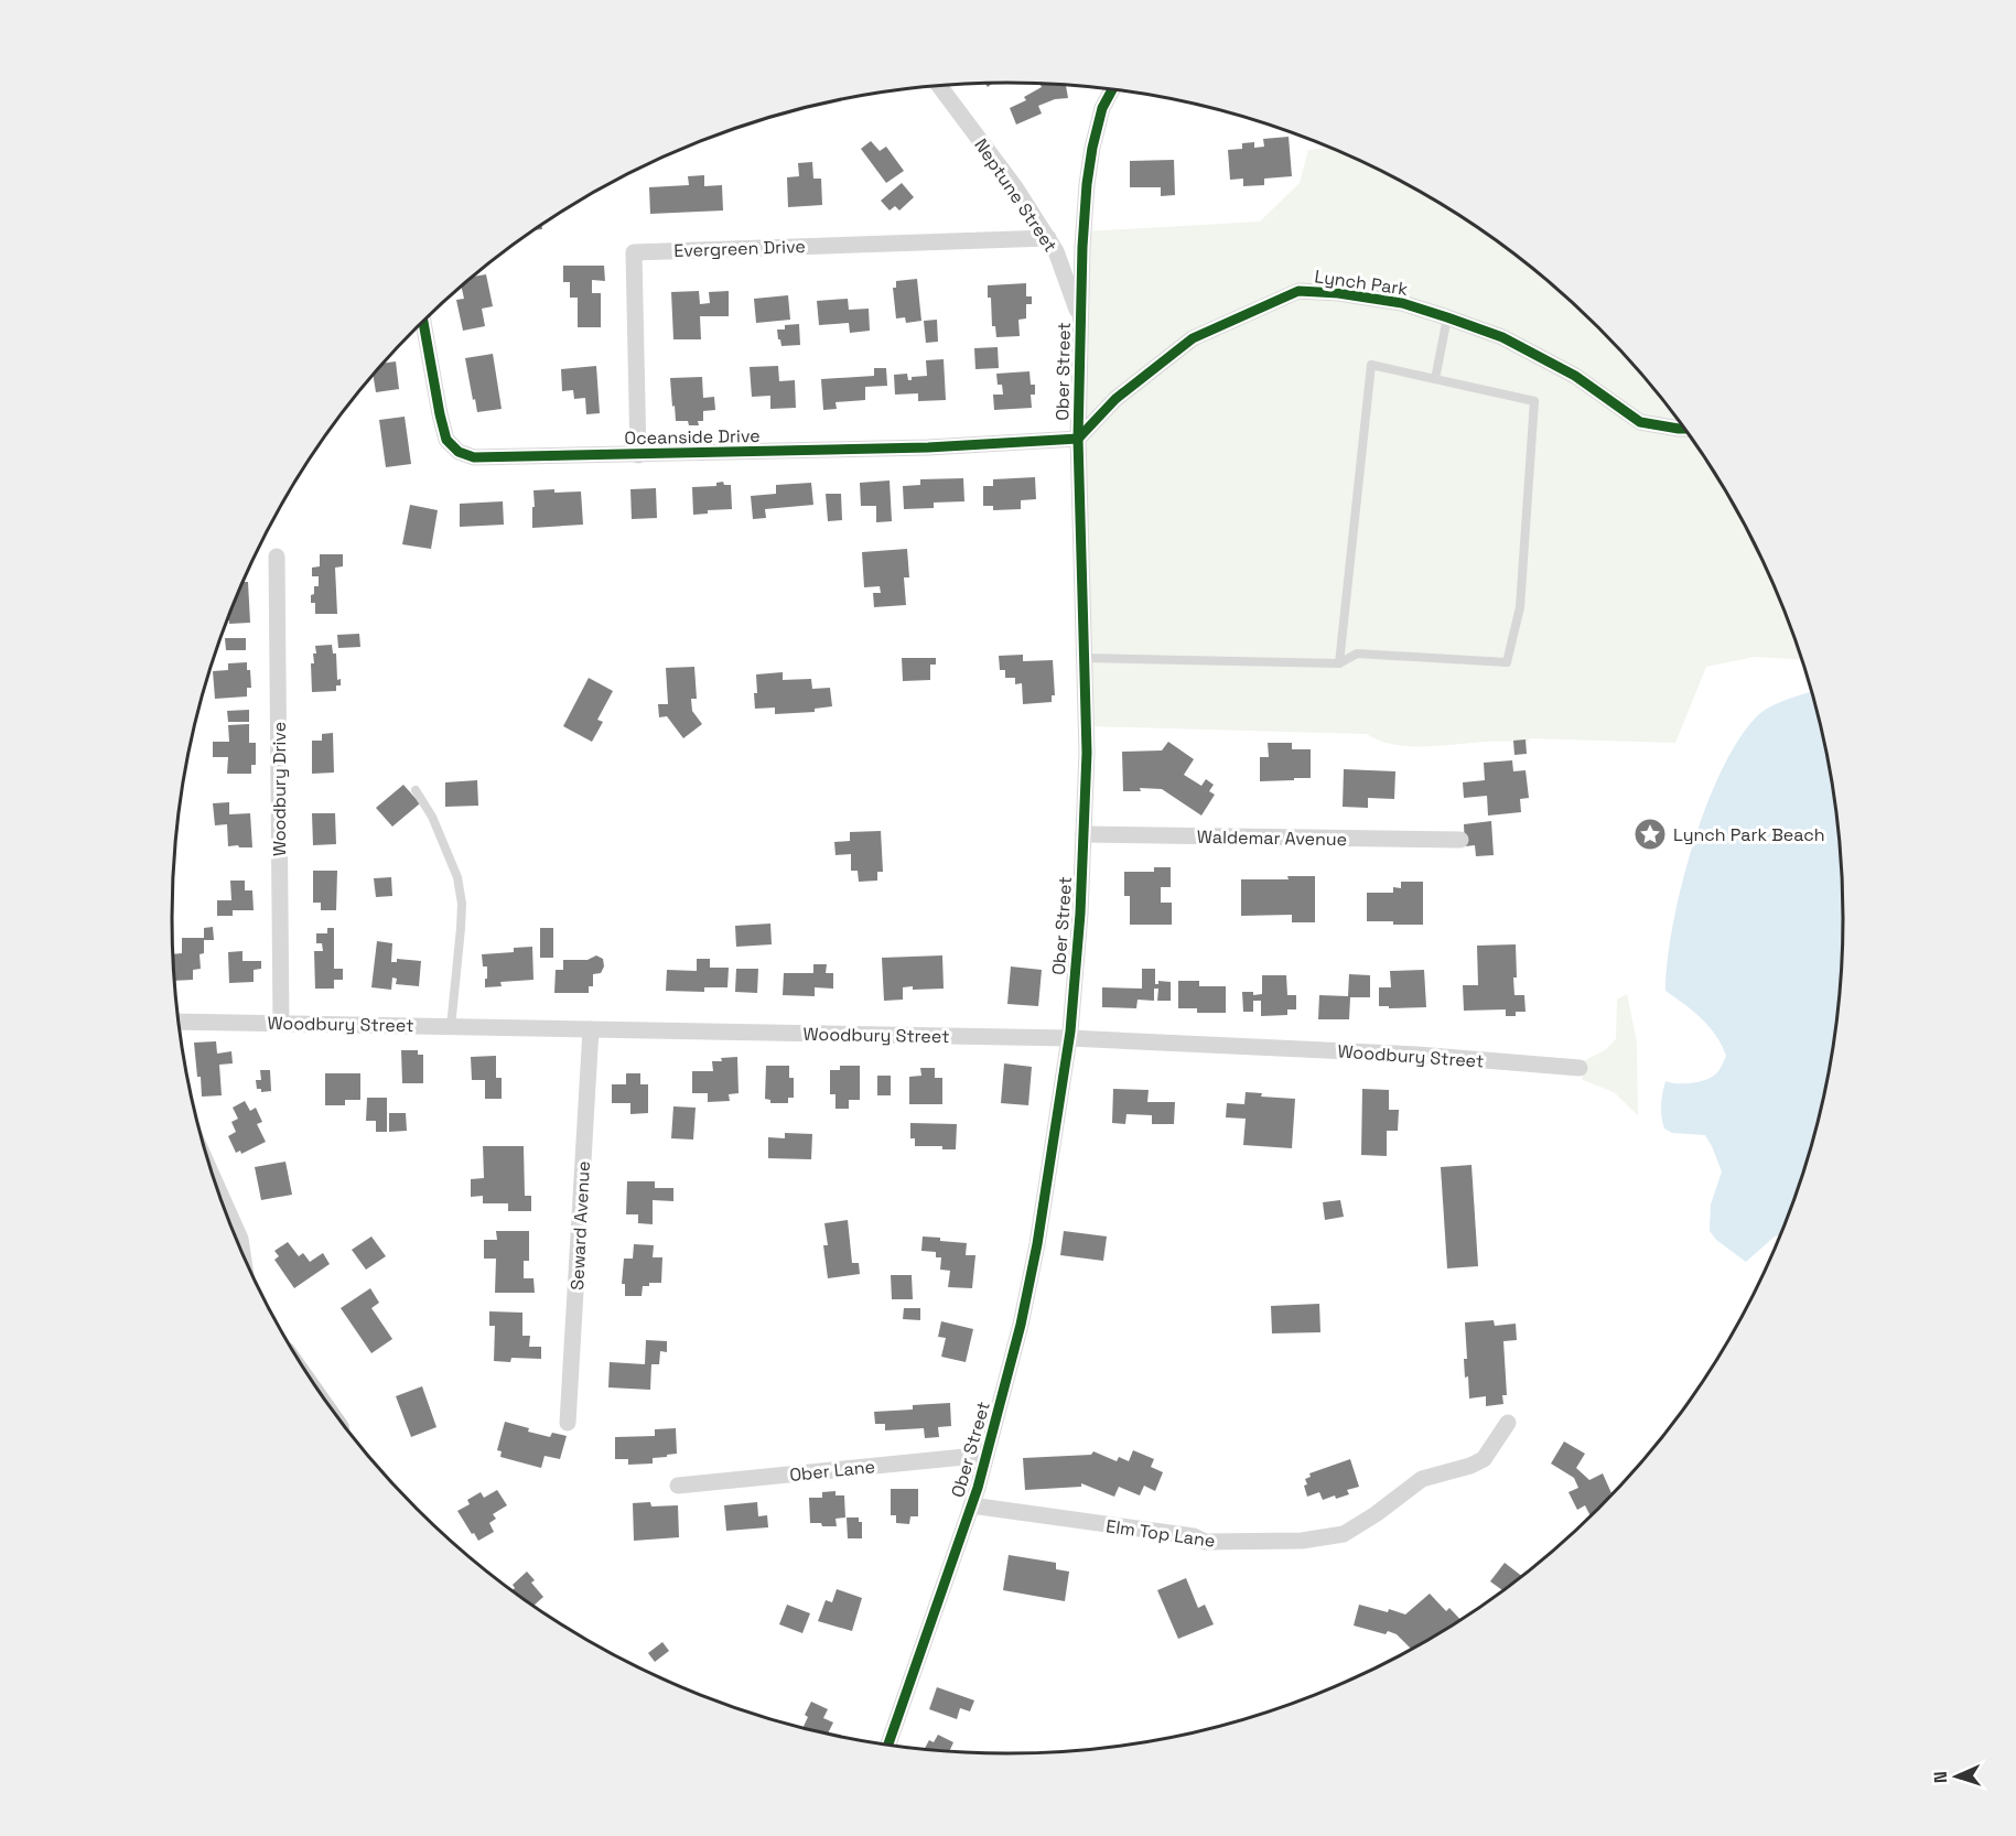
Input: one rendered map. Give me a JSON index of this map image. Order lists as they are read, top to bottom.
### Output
{
  "streets": {
    "street": [
      "Neptune Street",
      "Evergreen Drive",
      "Lynch Park",
      "Ober Street",
      "Oceanside Drive",
      "Woodbury Drive",
      "Waldemar Avenue",
      "Woodbury Street",
      "Seward Avenue",
      "Ober Lane",
      "Elm Top Lane"
    ]
  },
  "crossings": [
    ["Neptune Street", "Evergreen Drive"],
    ["Neptune Street", "Ober Street"],
    ["Evergreen Drive", "Oceanside Drive"],
    ["Lynch Park", "Ober Street"],
    ["Lynch Park", "Oceanside Drive"],
    ["Ober Street", "Oceanside Drive"],
    ["Ober Street", "Waldemar Avenue"],
    ["Ober Street", "Woodbury Street"],
    ["Ober Street", "Ober Lane"],
    ["Ober Street", "Elm Top Lane"],
    ["Woodbury Drive", "Woodbury Street"],
    ["Woodbury Street", "Seward Avenue"]
  ],
  "places": {
    "place": ["Lynch Park Beach"]
  },
  "north": "left"
}
